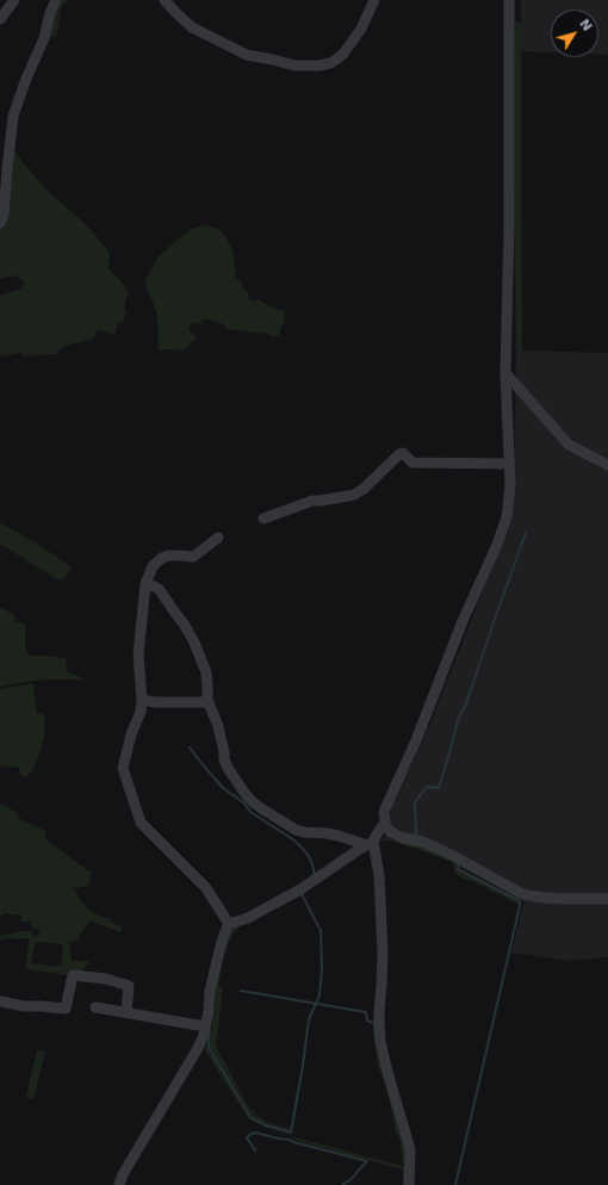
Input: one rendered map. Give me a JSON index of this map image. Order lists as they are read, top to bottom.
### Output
{
  "north": "top right"
}
